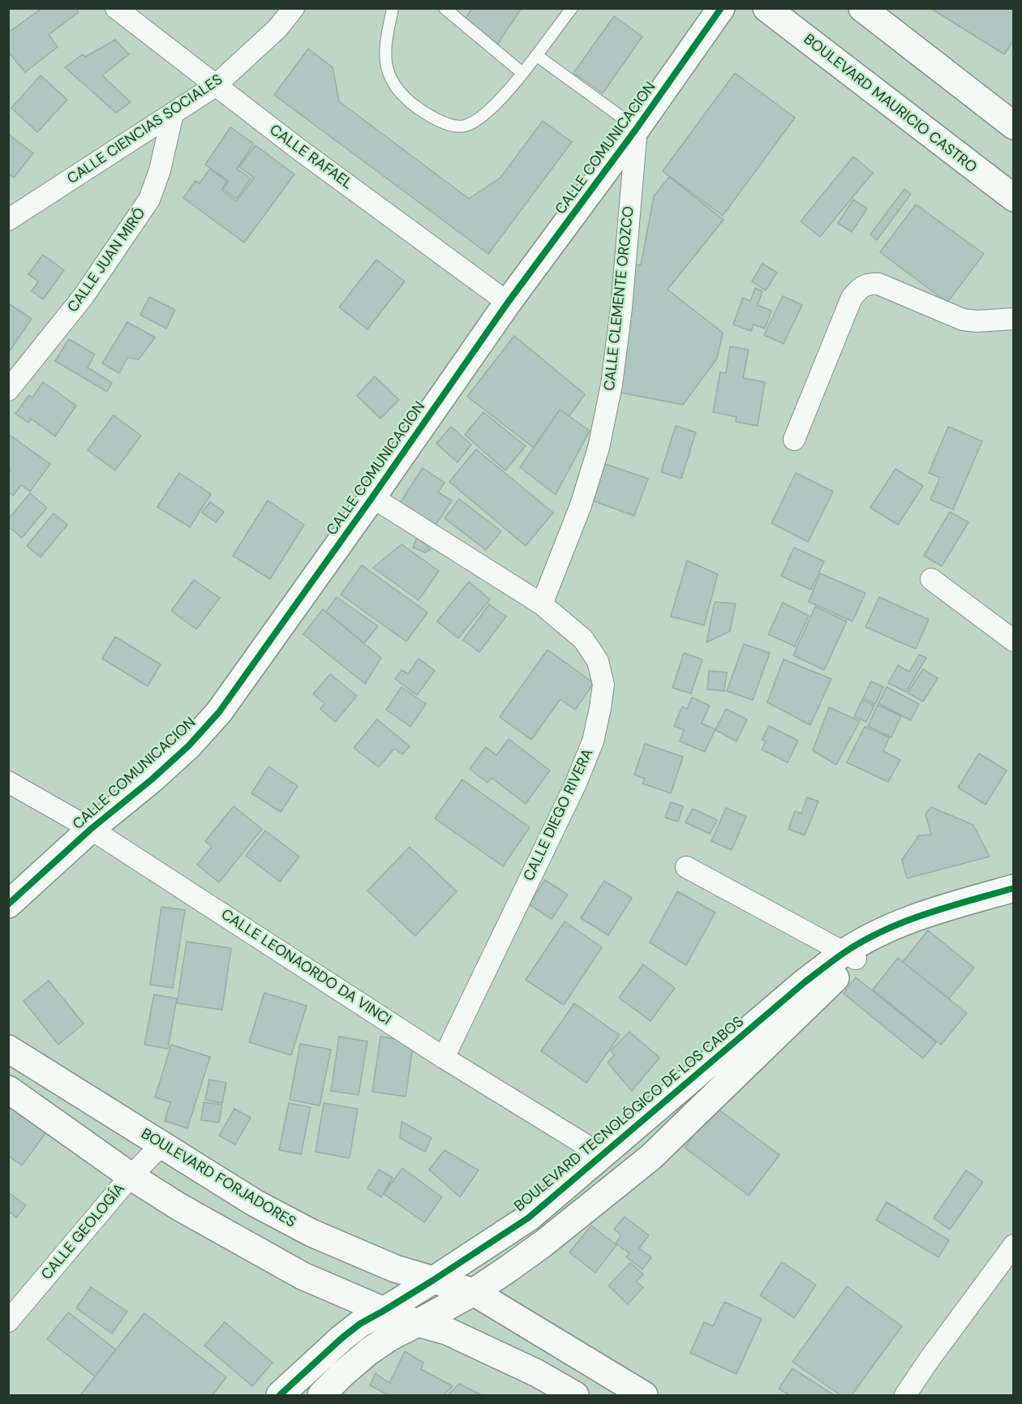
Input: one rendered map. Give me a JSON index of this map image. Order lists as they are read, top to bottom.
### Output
{
  "streets": {
    "street": [
      "BOULEVARD MAURICIO CASTRO",
      "CALLE CIENCIAS SOCIALES",
      "CALLE COMUNICACION",
      "CALLE RAFAEL",
      "CALLE JUAN MIRÓ",
      "CALLE CLEMENTE OROZCO",
      "CALLE DIEGO RIVERA",
      "CALLE LEONAORDO DA VINCI",
      "BOULEVARD TECNOLÓGICO DE LOS CABOS",
      "BOULEVARD FORJADORES",
      "CALLE GEOLOGÍA"
    ]
  },
  "crossings": [
    ["CALLE CIENCIAS SOCIALES", "CALLE RAFAEL"],
    ["CALLE CIENCIAS SOCIALES", "CALLE JUAN MIRÓ"],
    ["CALLE COMUNICACION", "CALLE RAFAEL"],
    ["CALLE COMUNICACION", "CALLE CLEMENTE OROZCO"],
    ["CALLE COMUNICACION", "CALLE DIEGO RIVERA"],
    ["CALLE COMUNICACION", "CALLE LEONAORDO DA VINCI"],
    ["CALLE CLEMENTE OROZCO", "CALLE DIEGO RIVERA"],
    ["CALLE DIEGO RIVERA", "CALLE LEONAORDO DA VINCI"],
    ["CALLE LEONAORDO DA VINCI", "BOULEVARD TECNOLÓGICO DE LOS CABOS"],
    ["BOULEVARD TECNOLÓGICO DE LOS CABOS", "BOULEVARD FORJADORES"],
    ["BOULEVARD FORJADORES", "CALLE GEOLOGÍA"]
  ]
}
